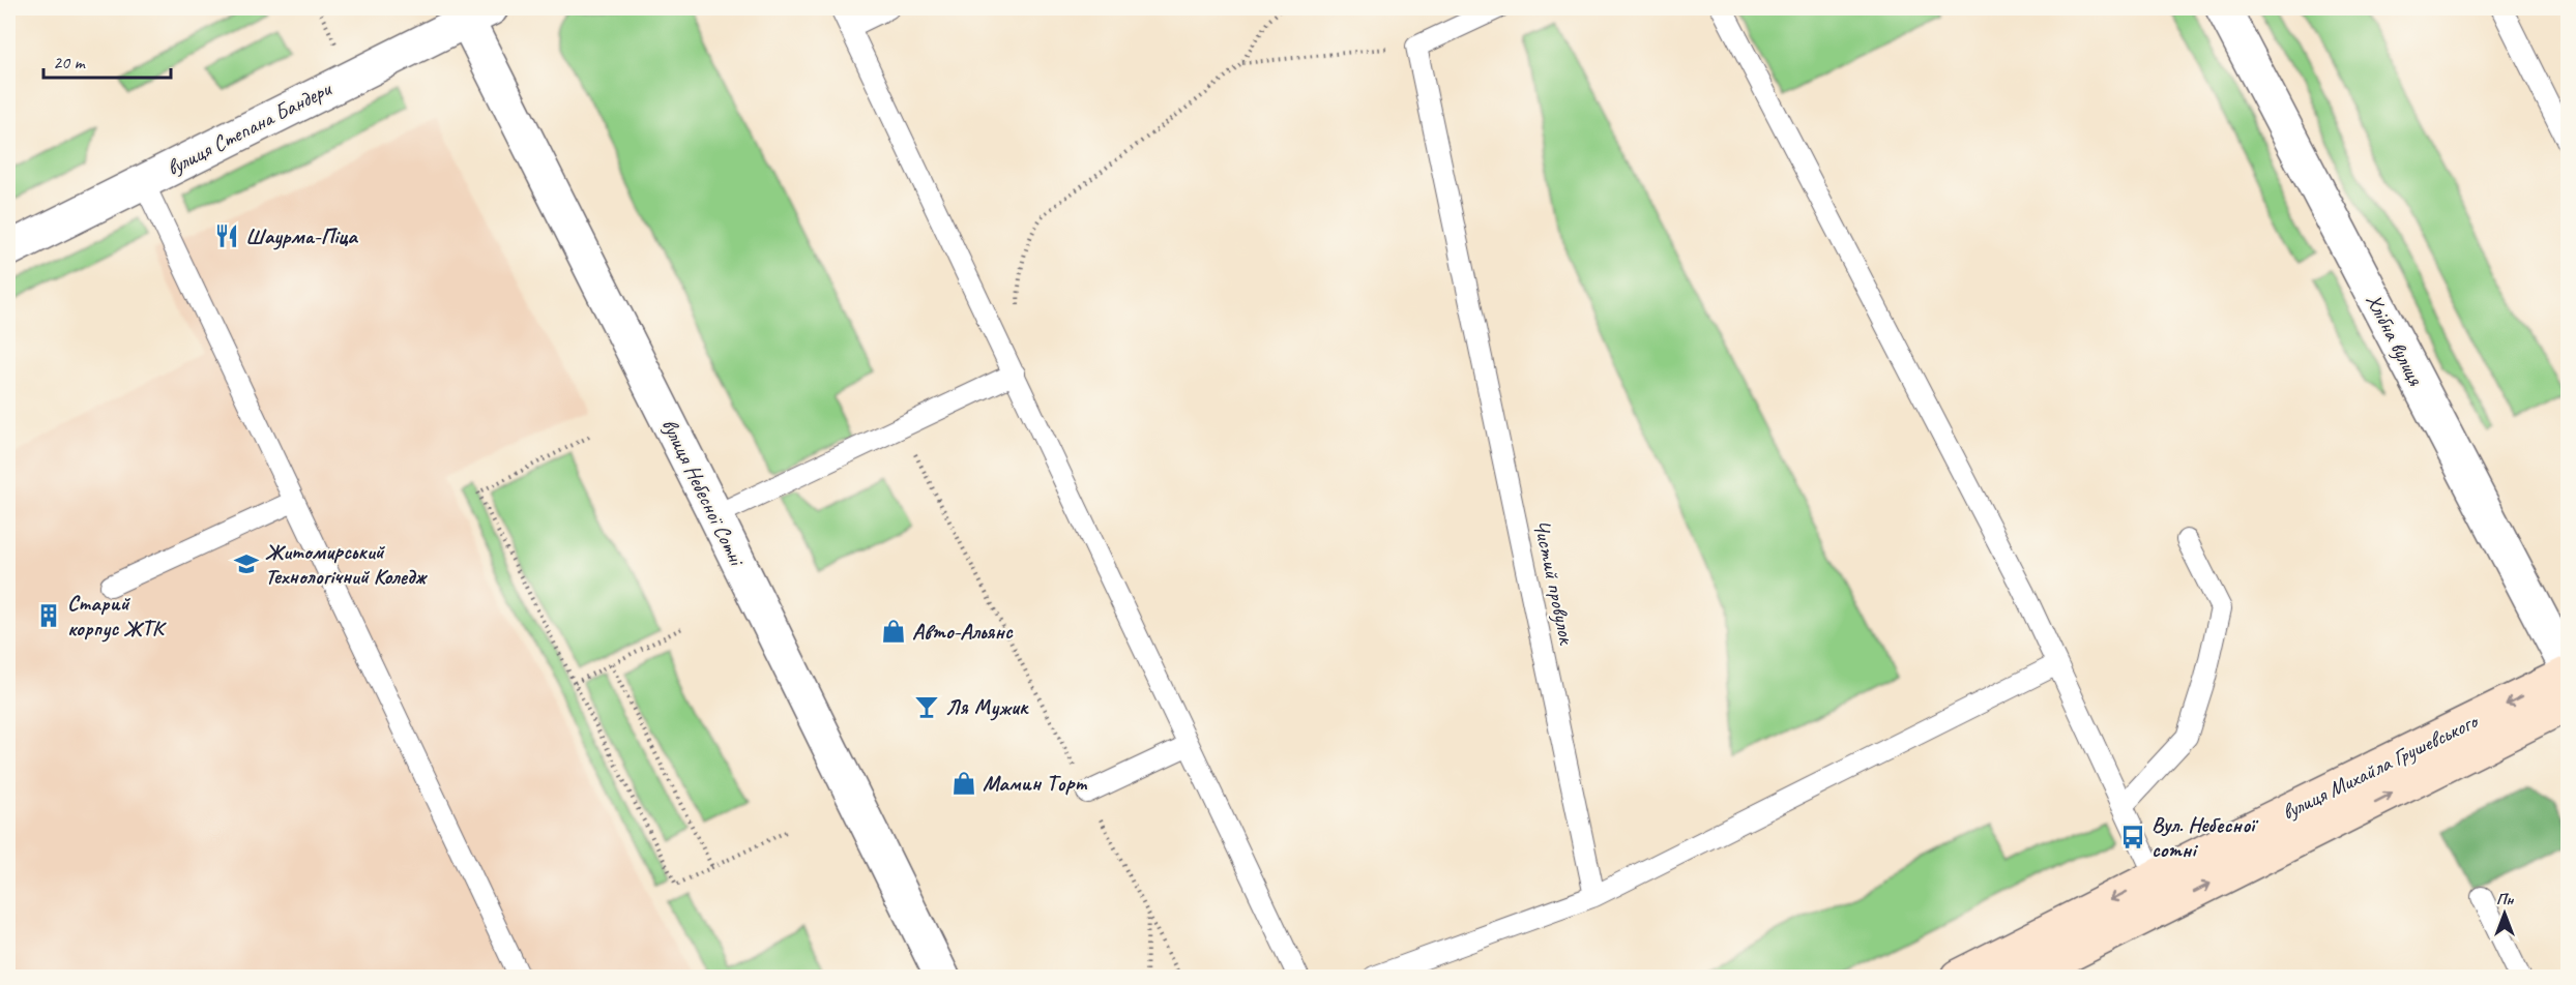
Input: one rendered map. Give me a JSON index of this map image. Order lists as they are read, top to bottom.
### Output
{
  "streets": {
    "main road": ["вулиця Михайла Грушевського"],
    "street": ["вулиця Степана Бандери", "Хлібна вулиця", "вулиця Небесної Сотні"],
    "lane": ["Чистий провулок"]
  },
  "crossings": [
    ["вулиця Степана Бандери", "вулиця Небесної Сотні"],
    ["Хлібна вулиця", "вулиця Михайла Грушевського"]
  ],
  "places": {
    "restaurant": ["Шаурма-Піца"],
    "school or university": ["Житомирський Технологічний Коледж"],
    "building": ["Старий корпус ЖТК"],
    "shop": ["Авто-Альянс", "Мамин Торт"],
    "bar": ["Ля Мужик"],
    "bus stop": ["Вул. Небесної сотні"]
  },
  "scale_bar": "20 m",
  "north": "top"
}
